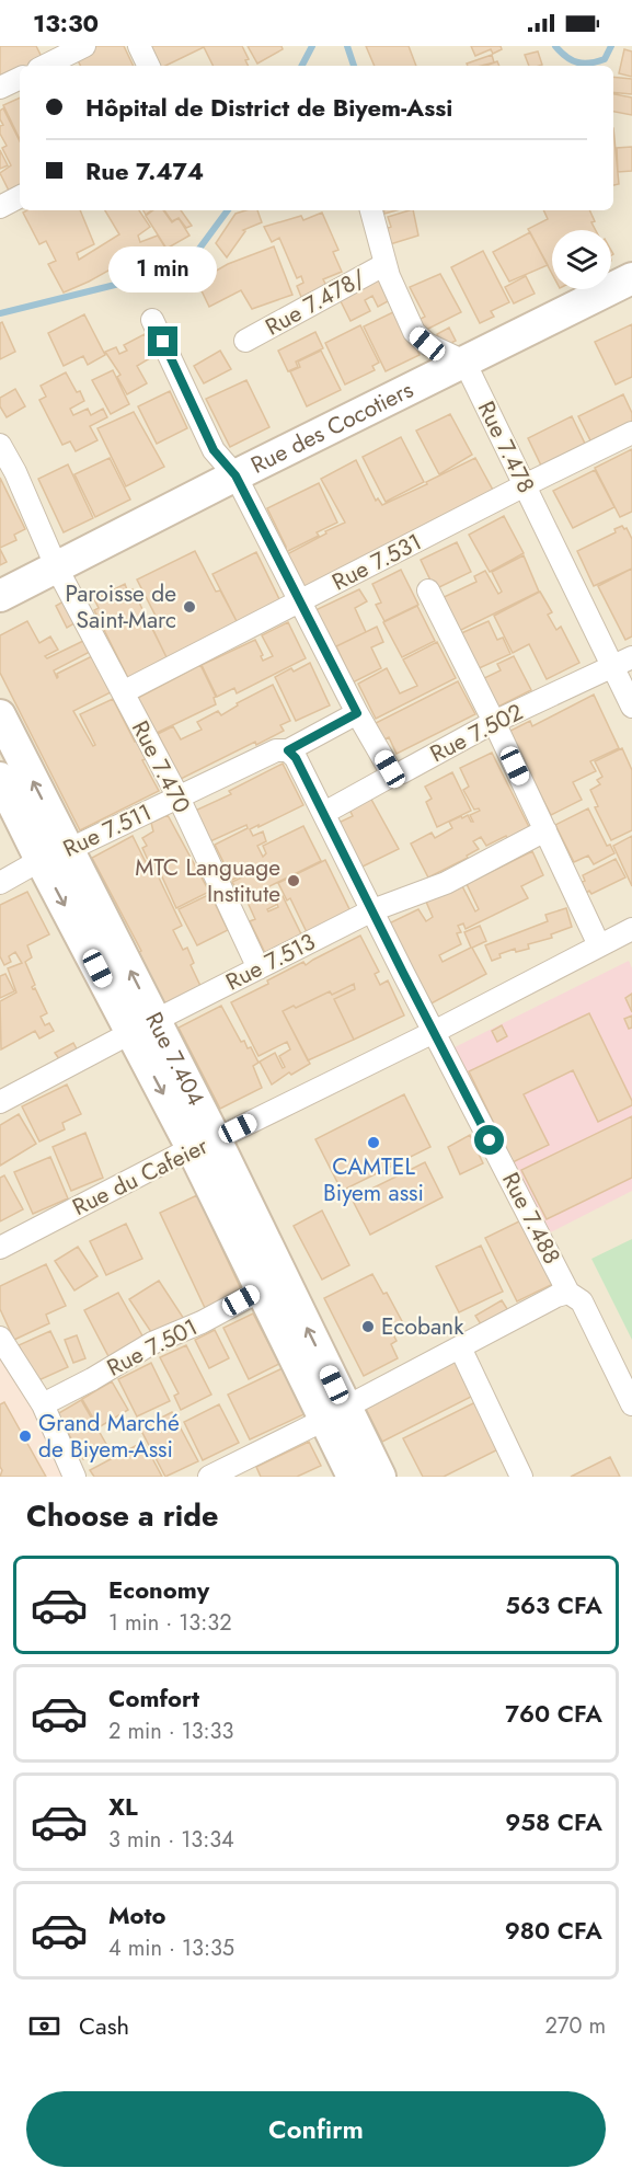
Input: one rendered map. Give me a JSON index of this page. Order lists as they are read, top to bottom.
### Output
{
  "streets": {
    "main road": ["Rue des Cocotiers", "Rue 7.404"],
    "street": [
      "Rue 7.478/",
      "Rue 7.478",
      "Rue 7.531",
      "Rue 7.502",
      "Rue 7.470",
      "Rue 7.511",
      "Rue 7.513",
      "Rue du Cafeier",
      "Rue 7.488",
      "Rue 7.501"
    ]
  },
  "crossings": [
    ["Rue des Cocotiers", "Rue 7.478"],
    ["Rue des Cocotiers", "Rue 7.470"],
    ["Rue 7.478", "Rue 7.531"],
    ["Rue 7.478", "Rue 7.502"],
    ["Rue 7.531", "Rue 7.470"],
    ["Rue 7.502", "Rue 7.488"],
    ["Rue 7.470", "Rue 7.511"],
    ["Rue 7.470", "Rue 7.513"],
    ["Rue 7.511", "Rue 7.404"],
    ["Rue 7.511", "Rue 7.488"],
    ["Rue 7.513", "Rue 7.404"],
    ["Rue 7.513", "Rue 7.488"],
    ["Rue 7.404", "Rue du Cafeier"],
    ["Rue 7.404", "Rue 7.501"],
    ["Rue du Cafeier", "Rue 7.488"]
  ],
  "places": [
    "Paroisse de Saint-Marc",
    "MTC Language Institute",
    "CAMTEL Biyem assi",
    "Ecobank",
    "Grand Marché de Biyem-Assi"
  ],
  "page": {
    "status": "13:30",
    "banner": ["Hôpital de District de Biyem-Assi", "Rue 7.474"],
    "bubble": "1 min",
    "heading": "Choose a ride",
    "list": [
      {
        "name": "Economy",
        "note": "1 min · 13:32",
        "value": "563 CFA"
      },
      {
        "name": "Comfort",
        "note": "2 min · 13:33",
        "value": "760 CFA"
      },
      {
        "name": "XL",
        "note": "3 min · 13:34",
        "value": "958 CFA"
      },
      {
        "name": "Moto",
        "note": "4 min · 13:35",
        "value": "980 CFA"
      }
    ],
    "pay": ["Cash", "270 m"],
    "buttons": "Confirm"
  }
}
